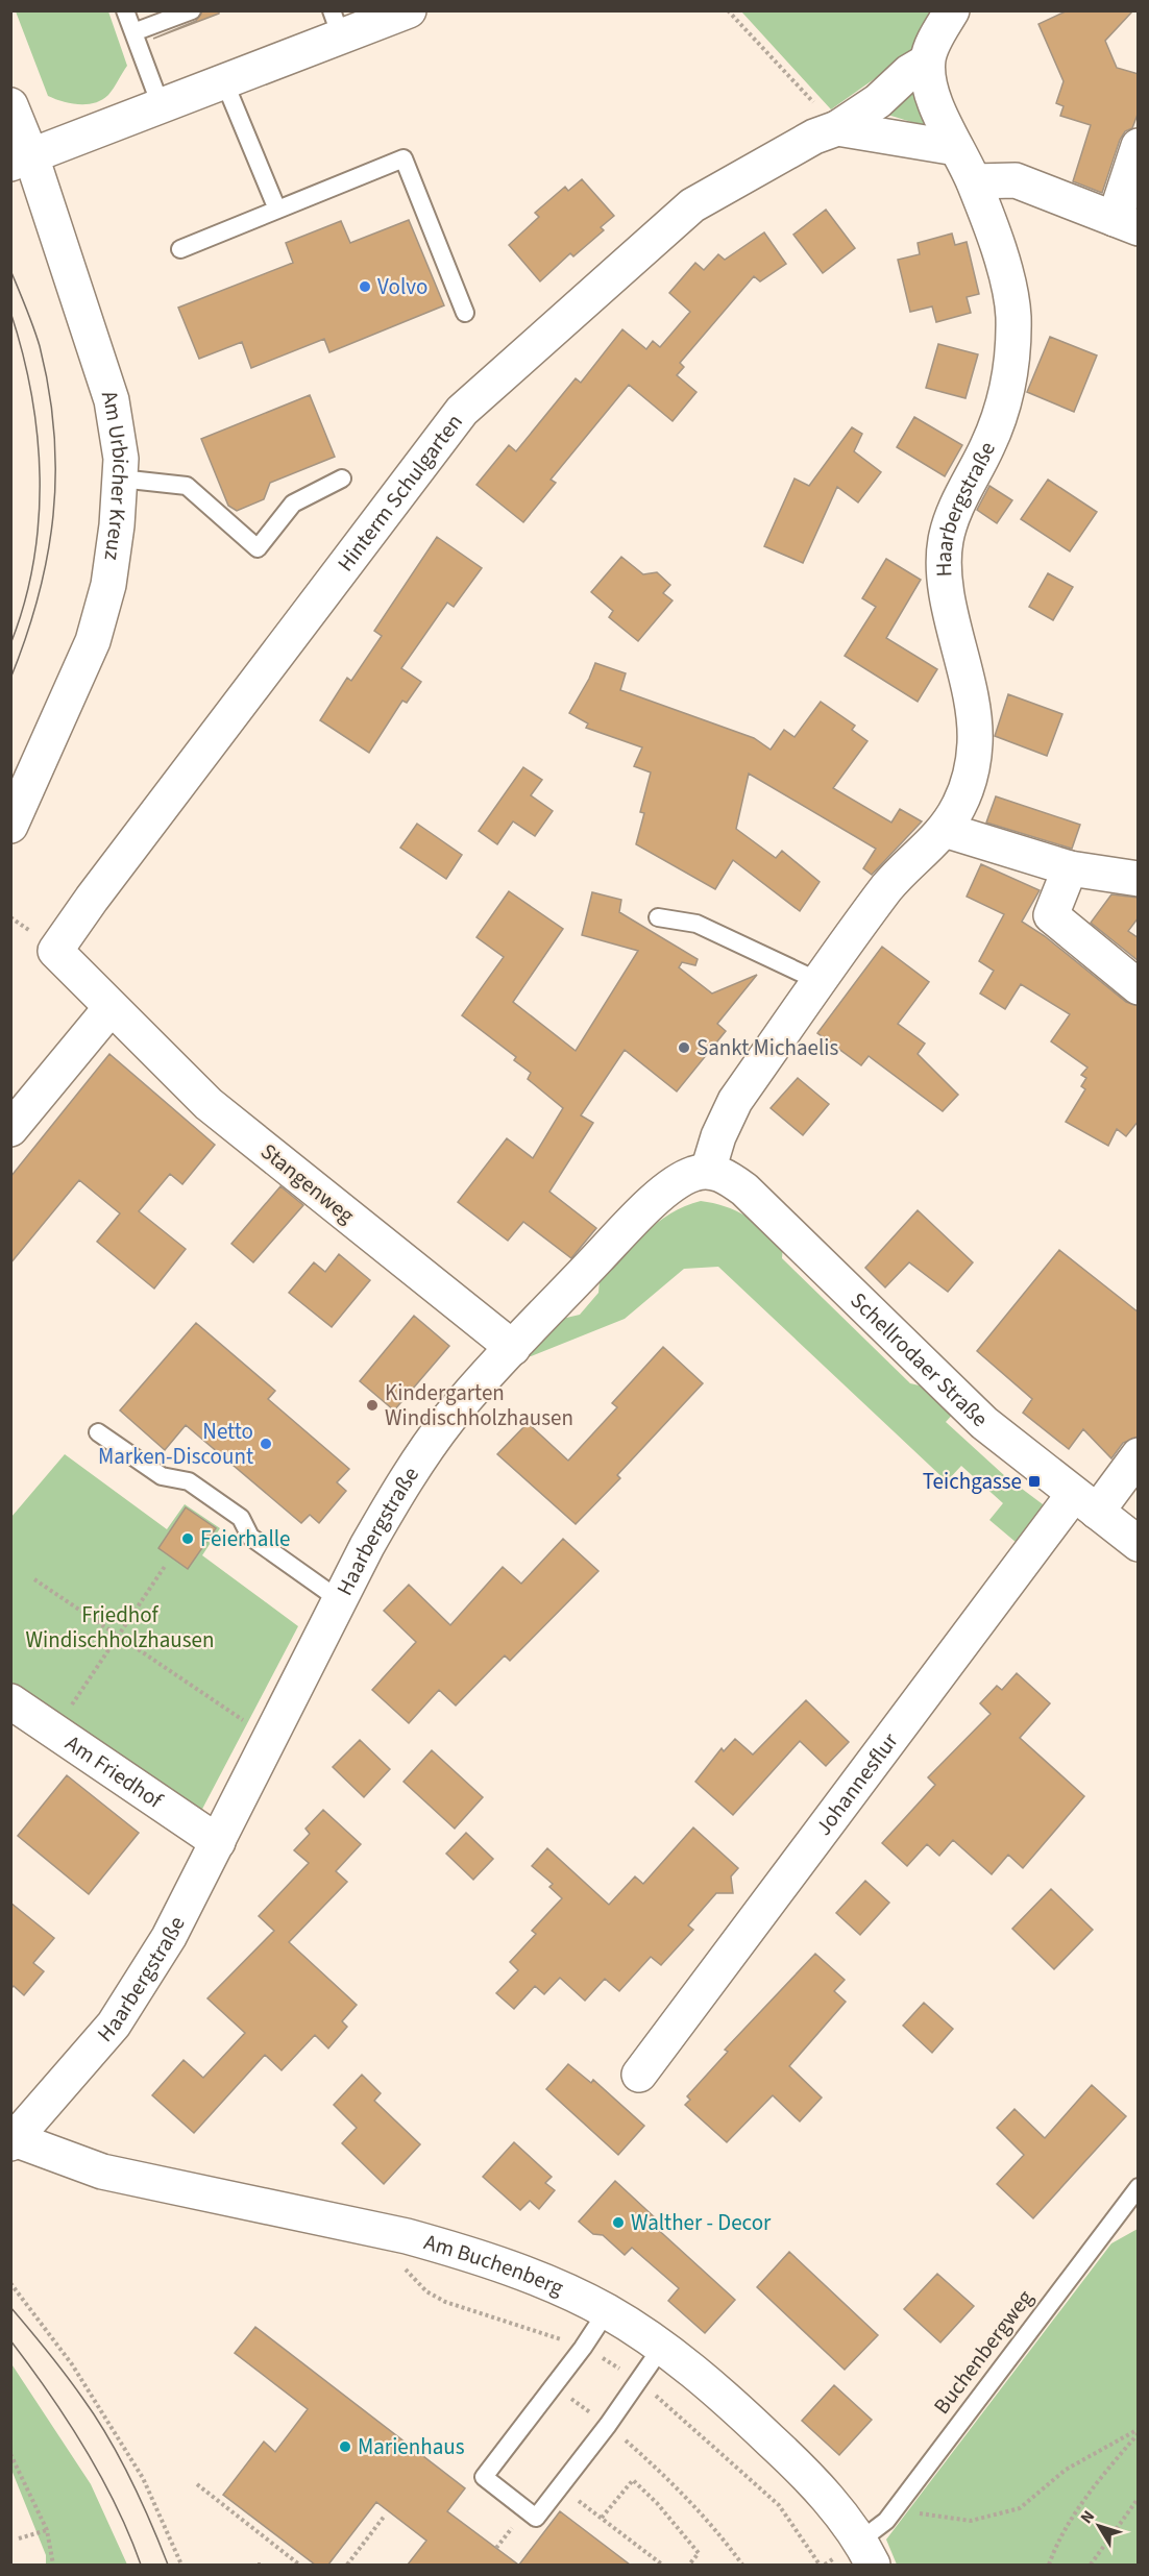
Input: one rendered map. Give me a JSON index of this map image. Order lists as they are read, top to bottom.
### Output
{
  "streets": {
    "street": [
      "Am Urbicher Kreuz",
      "Hinterm Schulgarten",
      "Haarbergstraße",
      "Stangenweg",
      "Schellrodaer Straße",
      "Am Friedhof",
      "Johannesflur",
      "Am Buchenberg"
    ],
    "lane": ["Buchenbergweg"]
  },
  "crossings": [
    ["Hinterm Schulgarten", "Haarbergstraße"],
    ["Hinterm Schulgarten", "Stangenweg"],
    ["Haarbergstraße", "Stangenweg"],
    ["Haarbergstraße", "Schellrodaer Straße"],
    ["Haarbergstraße", "Am Friedhof"],
    ["Haarbergstraße", "Am Buchenberg"],
    ["Schellrodaer Straße", "Johannesflur"],
    ["Am Buchenberg", "Buchenbergweg"]
  ],
  "parks": ["Friedhof Windischholzhausen"],
  "places": {
    "other": [
      "Volvo",
      "Sankt Michaelis",
      "Kindergarten Windischholzhausen",
      "Netto Marken-Discount",
      "Feierhalle",
      "Walther - Decor",
      "Marienhaus"
    ],
    "transit": ["Teichgasse"]
  },
  "north": "top left"
}
